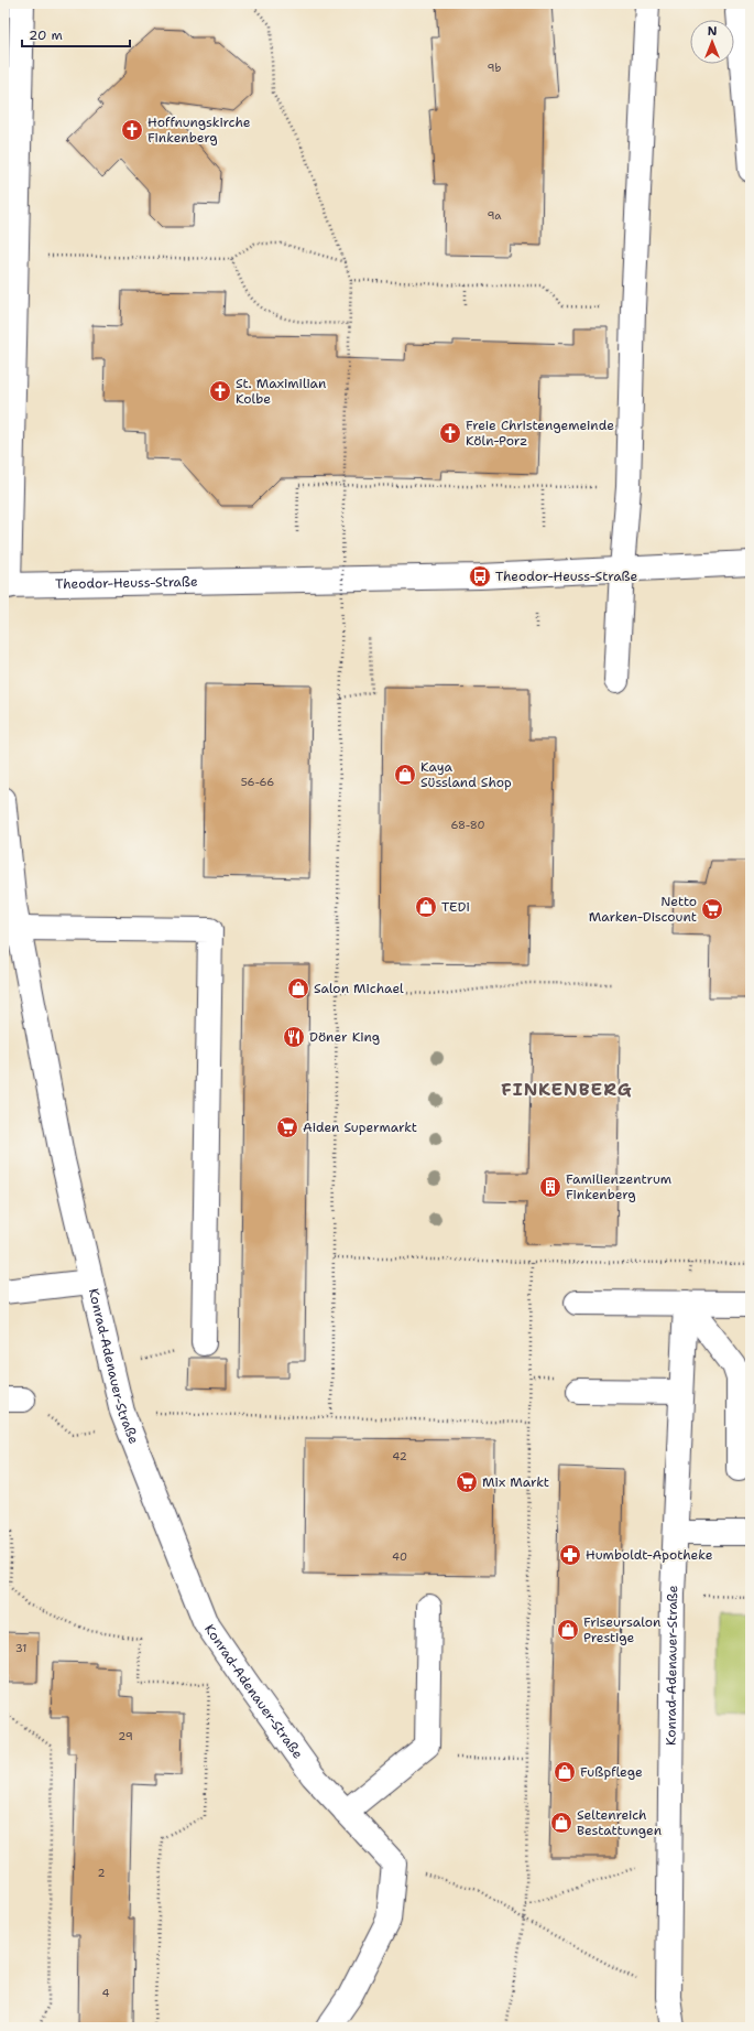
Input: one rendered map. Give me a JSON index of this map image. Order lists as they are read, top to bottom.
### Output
{
  "streets": {
    "street": ["Theodor-Heuss-Straße", "Konrad-Adenauer-Straße"]
  },
  "districts": ["FINKENBERG"],
  "places": {
    "church": ["Hoffnungskirche Finkenberg", "St. Maximilian Kolbe", "Freie Christengemeinde Köln-Porz"],
    "bus stop": ["Theodor-Heuss-Straße"],
    "shop": [
      "Kaya Süssland Shop",
      "TEDi",
      "Salon Michael",
      "Friseursalon Prestige",
      "Fußpflege",
      "Seltenreich Bestattungen"
    ],
    "supermarket": ["Netto Marken-Discount", "Aiden Supermarkt", "Mix Markt"],
    "restaurant": ["Döner King"],
    "building": ["Familienzentrum Finkenberg"],
    "pharmacy": ["Humboldt-Apotheke"]
  },
  "house_numbers": [
    "9b",
    "9a",
    "56-66",
    "68-80",
    "42",
    "40",
    "31",
    "29",
    "2",
    "4"
  ],
  "scale_bar": "20 m",
  "north": "top"
}
